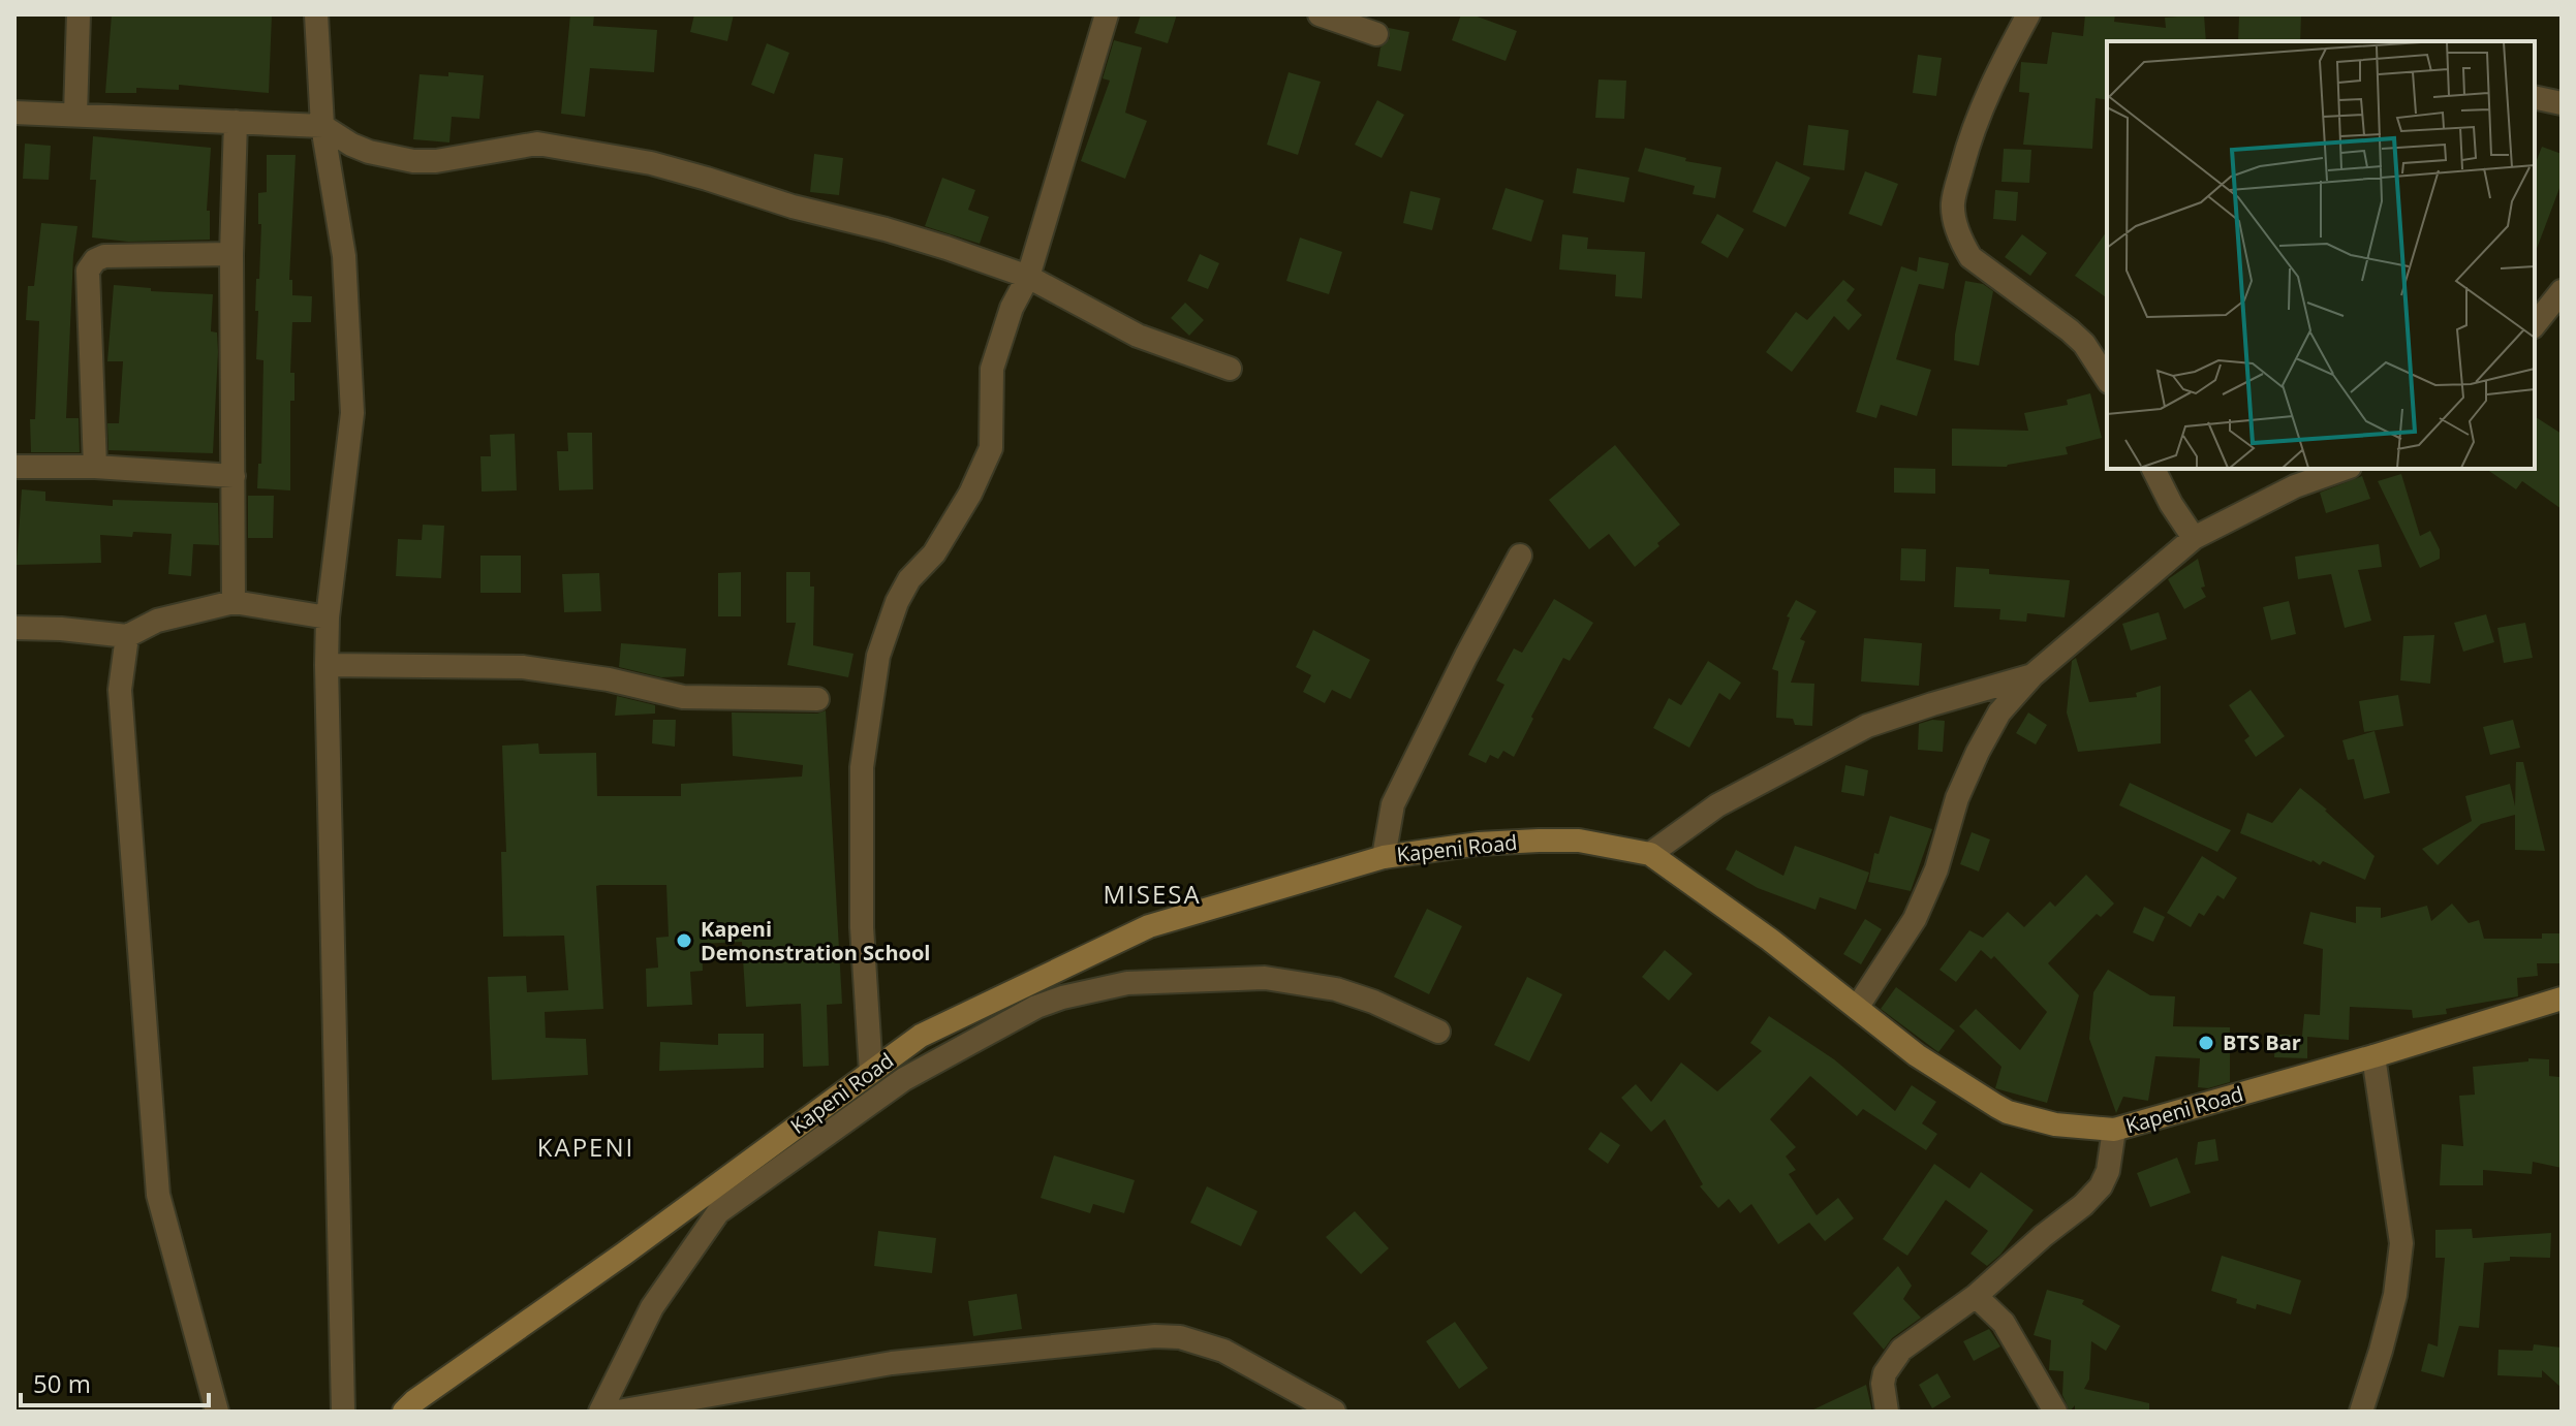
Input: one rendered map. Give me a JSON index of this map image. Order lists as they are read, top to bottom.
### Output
{
  "streets": {
    "main road": ["Kapeni Road"]
  },
  "districts": ["MISESA", "KAPENI"],
  "places": ["Kapeni Demonstration School", "BTS Bar"],
  "scale_bar": "50 m"
}
